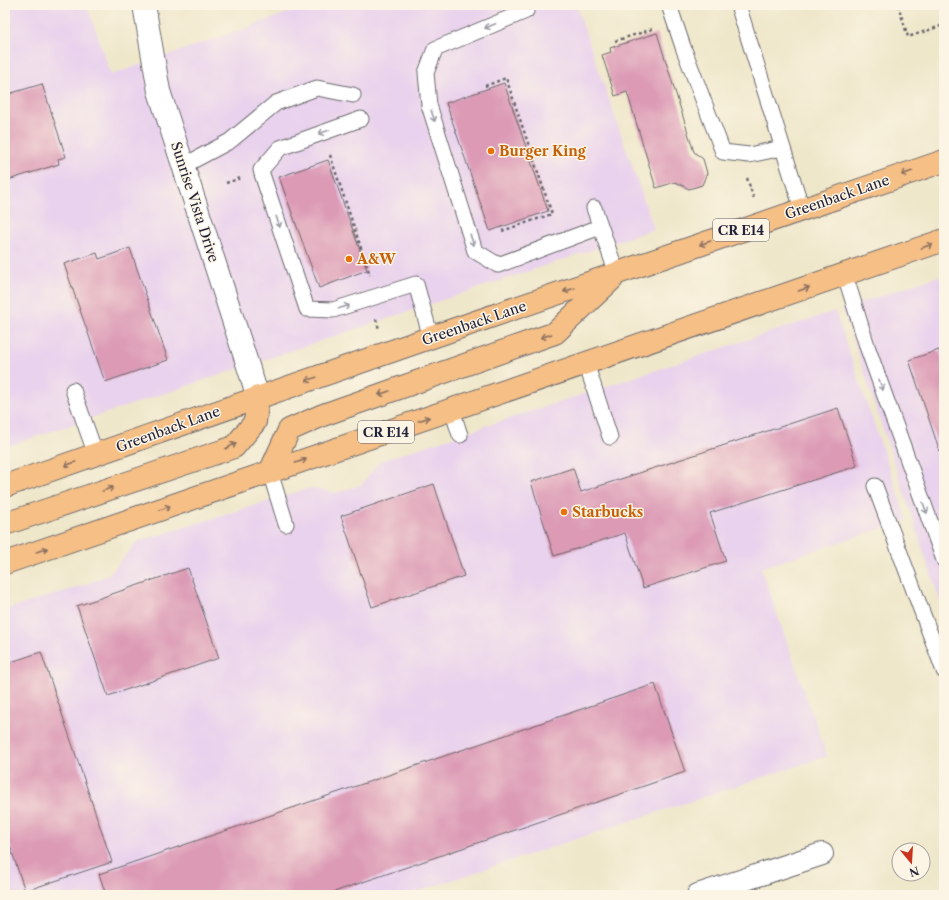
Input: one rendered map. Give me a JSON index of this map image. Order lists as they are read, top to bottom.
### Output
{
  "streets": {
    "main road": ["Greenback Lane", "CR E14"],
    "street": ["Sunrise Vista Drive"]
  },
  "crossings": [
    ["Greenback Lane", "Sunrise Vista Drive"]
  ],
  "places": ["Burger King", "A&W", "Starbucks"],
  "north": "bottom"
}
